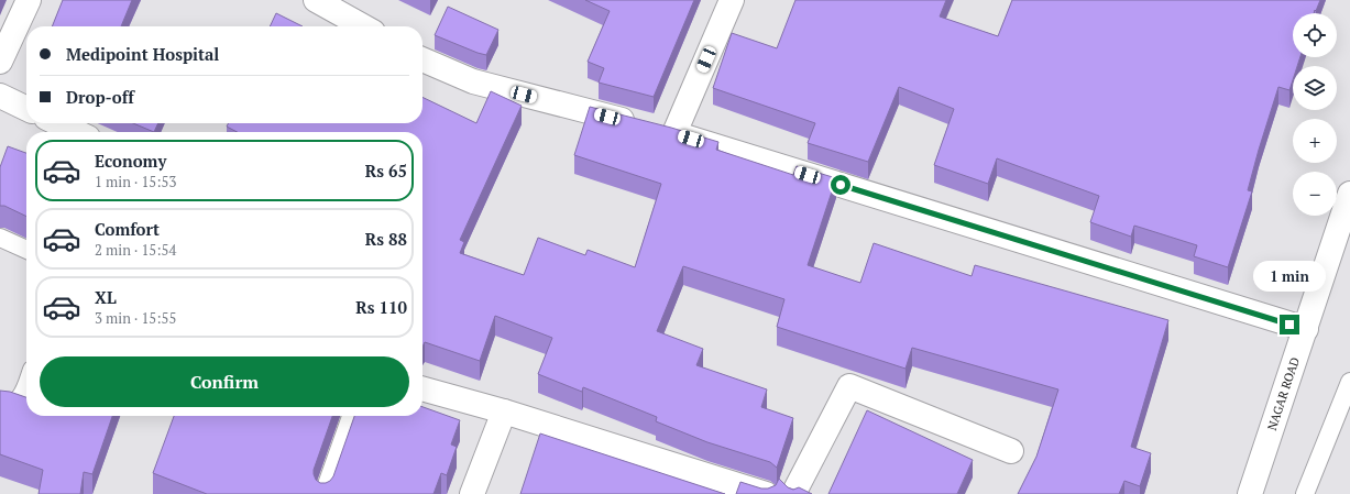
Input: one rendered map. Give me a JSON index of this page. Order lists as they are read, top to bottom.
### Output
{
  "streets": {
    "main road": ["NAGAR ROAD"]
  },
  "page": {
    "map_buttons": ["+", "−"],
    "banner": ["Medipoint Hospital", "Drop-off"],
    "list": [
      {
        "name": "Economy",
        "note": "1 min · 15:53",
        "value": "Rs 65"
      },
      {
        "name": "Comfort",
        "note": "2 min · 15:54",
        "value": "Rs 88"
      },
      {
        "name": "XL",
        "note": "3 min · 15:55",
        "value": "Rs 110"
      }
    ],
    "bubble": "1 min",
    "buttons": "Confirm"
  }
}
